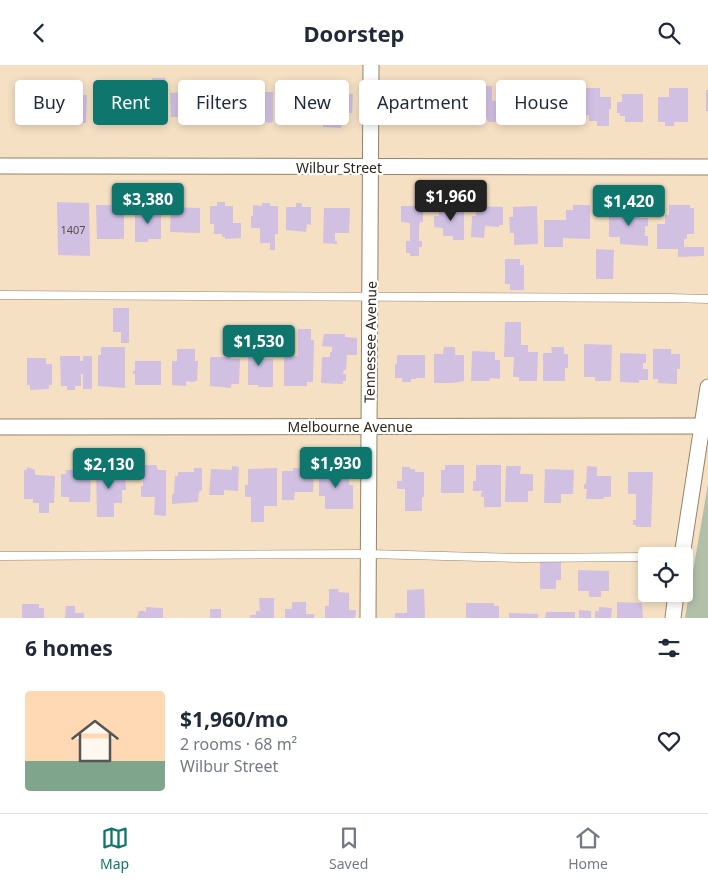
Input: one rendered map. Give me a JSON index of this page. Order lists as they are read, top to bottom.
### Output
{
  "streets": {
    "street": ["Wilbur Street", "Tennessee Avenue", "Melbourne Avenue"]
  },
  "crossings": [
    ["Wilbur Street", "Tennessee Avenue"],
    ["Tennessee Avenue", "Melbourne Avenue"]
  ],
  "house_numbers": ["1407"],
  "page": {
    "header": "Doorstep",
    "chip": [
      "Buy",
      "Rent",
      "Filters",
      "New",
      "Apartment",
      "House"
    ],
    "price": [
      "$1,960",
      "$3,380",
      "$1,420",
      "$1,530",
      "$1,930",
      "$2,130"
    ],
    "heading": "6 homes",
    "list": [
      {
        "name": "$1,960/mo",
        "note": "2 rooms · 68 m² · Wilbur Street"
      }
    ],
    "tabs": ["Map", "Saved", "Home"]
  }
}
